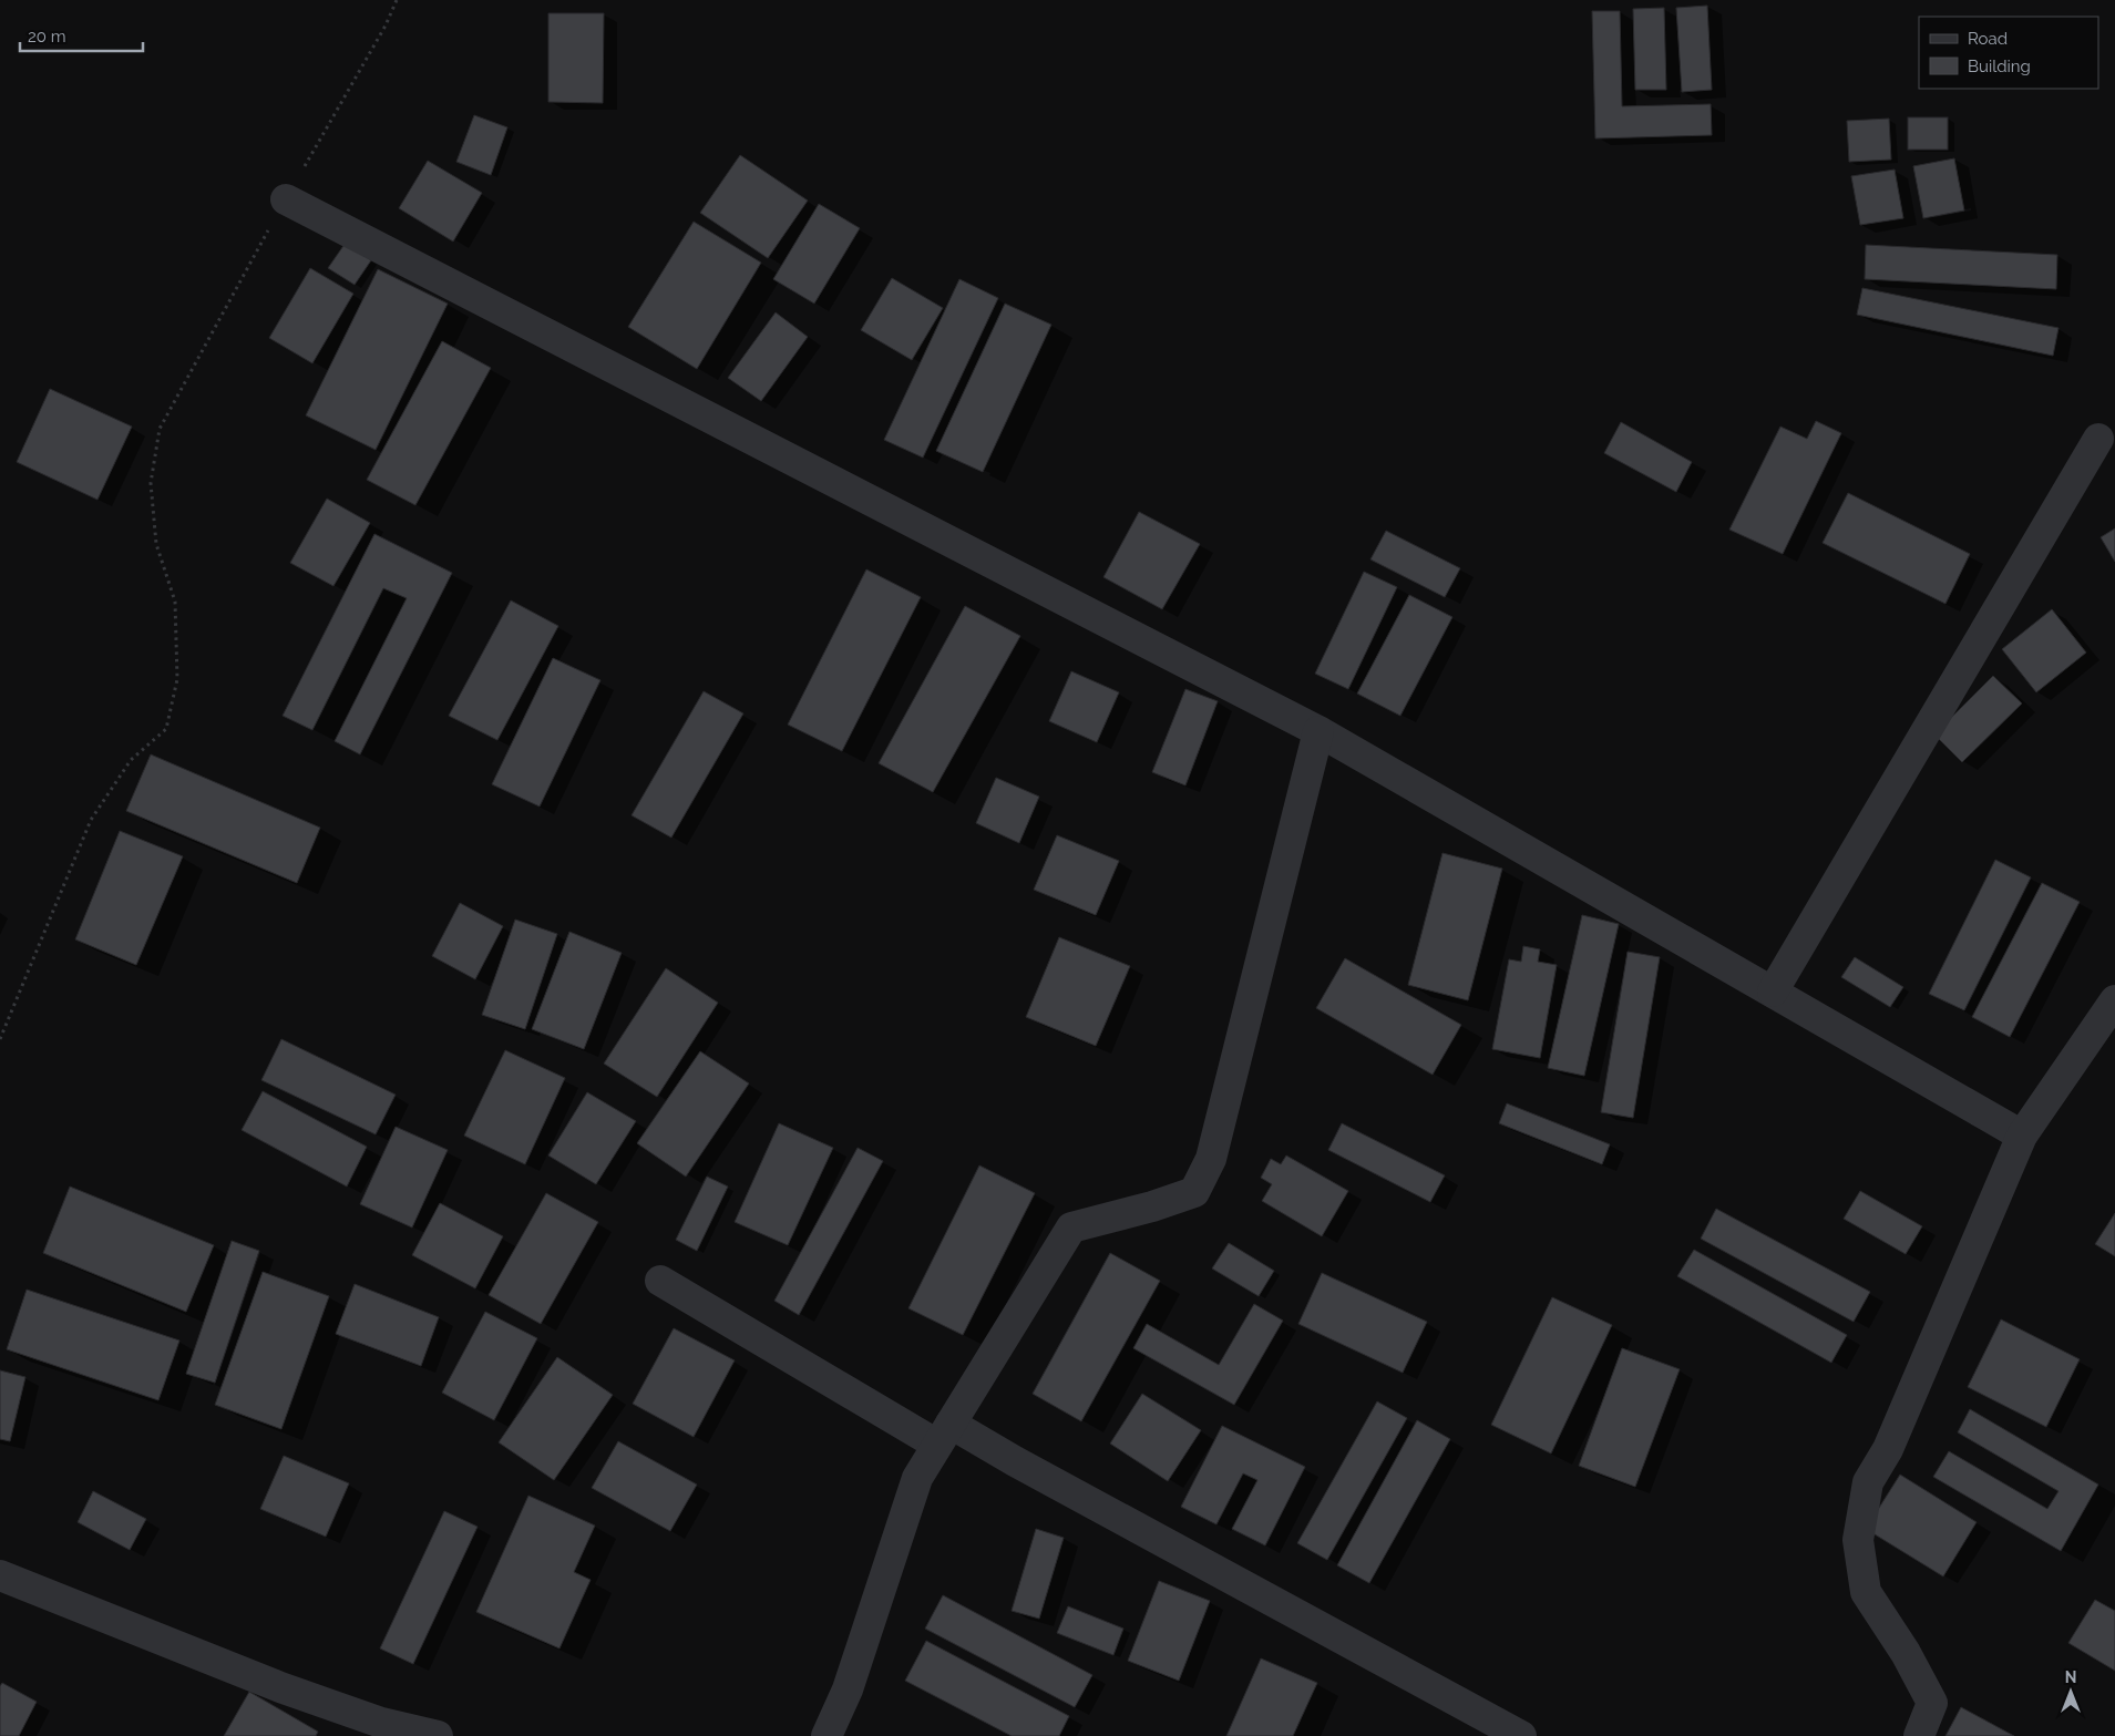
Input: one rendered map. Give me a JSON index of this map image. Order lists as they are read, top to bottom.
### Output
{
  "legend": ["Road", "Building"],
  "scale_bar": "20 m",
  "north": "top"
}
